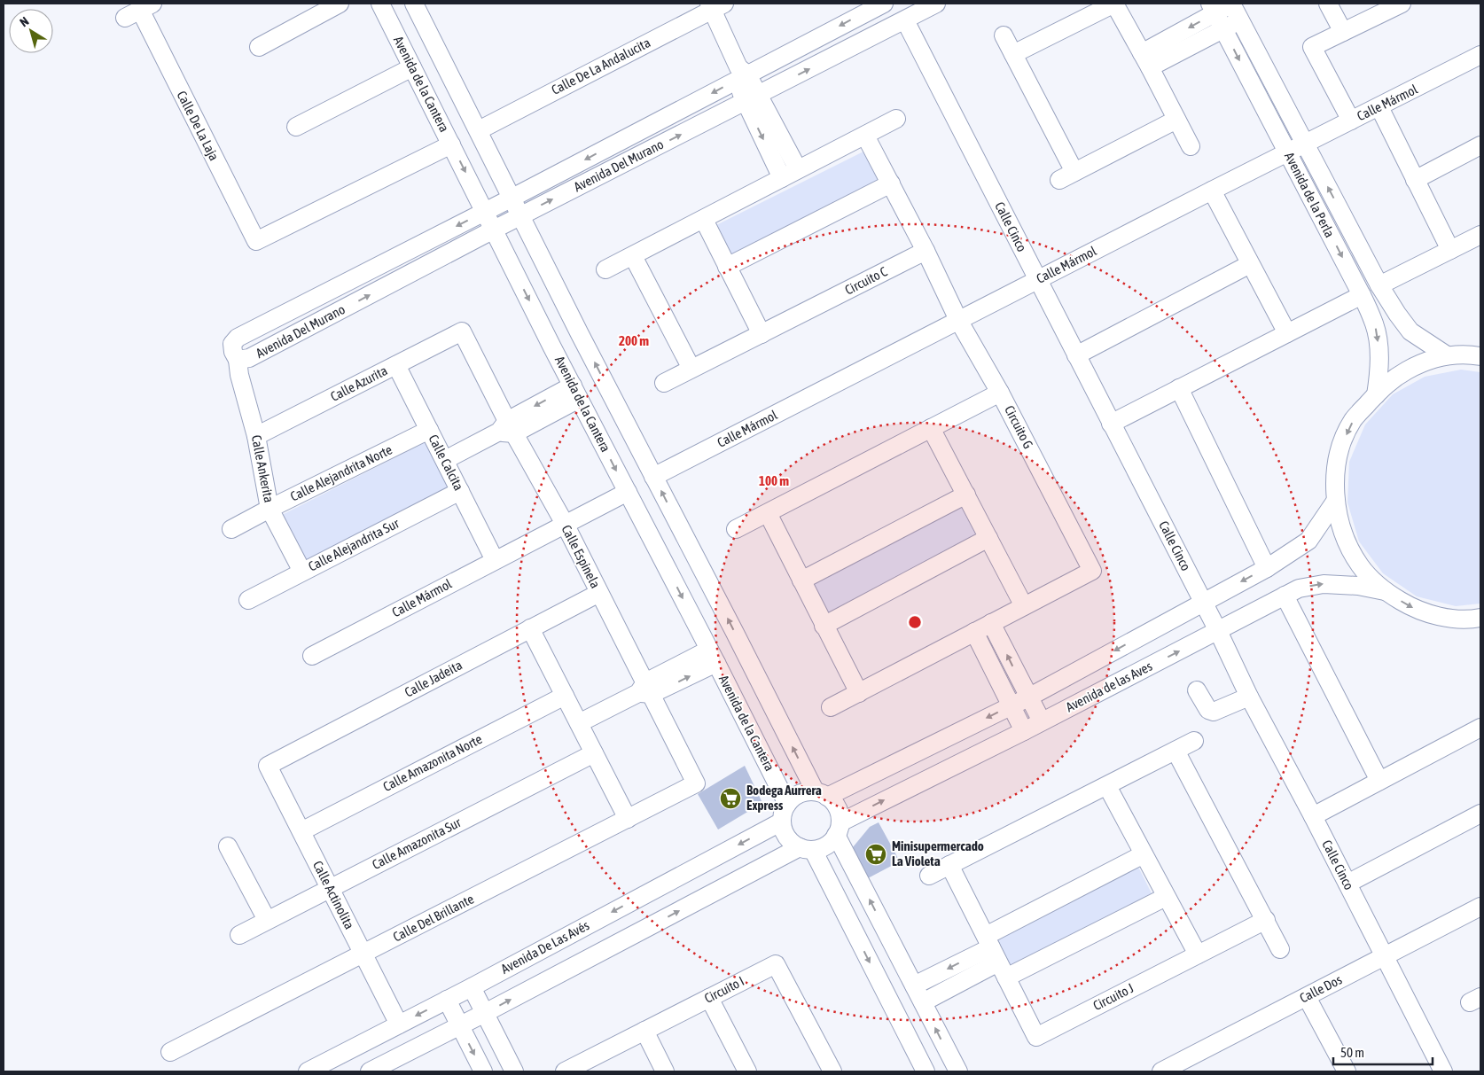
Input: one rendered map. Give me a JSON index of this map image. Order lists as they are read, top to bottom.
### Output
{
  "streets": {
    "street": [
      "Calle De La Andalucita",
      "Avenida de la Cantera",
      "Calle Mármol",
      "Calle De La Laja",
      "Avenida Del Murano",
      "Avenida de la Perla",
      "Calle Cinco",
      "Circuito C",
      "Calle Azurita",
      "Circuito G",
      "Calle Calcita",
      "Calle Ankerita",
      "Calle Alejandrita Norte",
      "Calle Alejandrita Sur",
      "Calle Espinela",
      "Calle Jadeita",
      "Avenida de las Aves",
      "Calle Amazonita Norte",
      "Calle Amazonita Sur",
      "Calle Actinolita",
      "Calle Del Brillante",
      "Avenida De Las Avés",
      "Calle Dos",
      "Circuito I",
      "Circuito J"
    ]
  },
  "crossings": [
    ["Avenida de la Cantera", "Calle Mármol"],
    ["Avenida de la Cantera", "Calle De La Laja"],
    ["Avenida de la Cantera", "Avenida Del Murano"],
    ["Avenida de la Cantera", "Avenida de las Aves"],
    ["Avenida de la Cantera", "Avenida De Las Avés"],
    ["Calle Mármol", "Avenida de la Perla"],
    ["Calle Mármol", "Calle Cinco"],
    ["Calle Mármol", "Calle Calcita"],
    ["Calle Mármol", "Calle Espinela"],
    ["Avenida Del Murano", "Calle Cinco"],
    ["Avenida Del Murano", "Calle Ankerita"],
    ["Calle Cinco", "Avenida de las Aves"],
    ["Calle Cinco", "Calle Dos"],
    ["Calle Azurita", "Calle Calcita"],
    ["Calle Azurita", "Calle Ankerita"],
    ["Calle Azurita", "Calle Espinela"],
    ["Calle Calcita", "Calle Alejandrita Norte"],
    ["Calle Calcita", "Calle Alejandrita Sur"],
    ["Calle Ankerita", "Calle Alejandrita Norte"],
    ["Calle Ankerita", "Calle Alejandrita Sur"],
    ["Calle Espinela", "Calle Jadeita"],
    ["Calle Espinela", "Calle Del Brillante"],
    ["Calle Jadeita", "Calle Actinolita"],
    ["Avenida de las Aves", "Avenida De Las Avés"],
    ["Calle Amazonita Norte", "Calle Actinolita"],
    ["Calle Amazonita Sur", "Calle Actinolita"],
    ["Calle Actinolita", "Calle Del Brillante"],
    ["Calle Actinolita", "Avenida De Las Avés"]
  ],
  "places": {
    "supermarket": ["Bodega Aurrera Express", "Minisupermercado La Violeta"]
  },
  "scale_bar": "50 m",
  "north": "top left",
  "rings": ["200 m", "100 m"]
}
